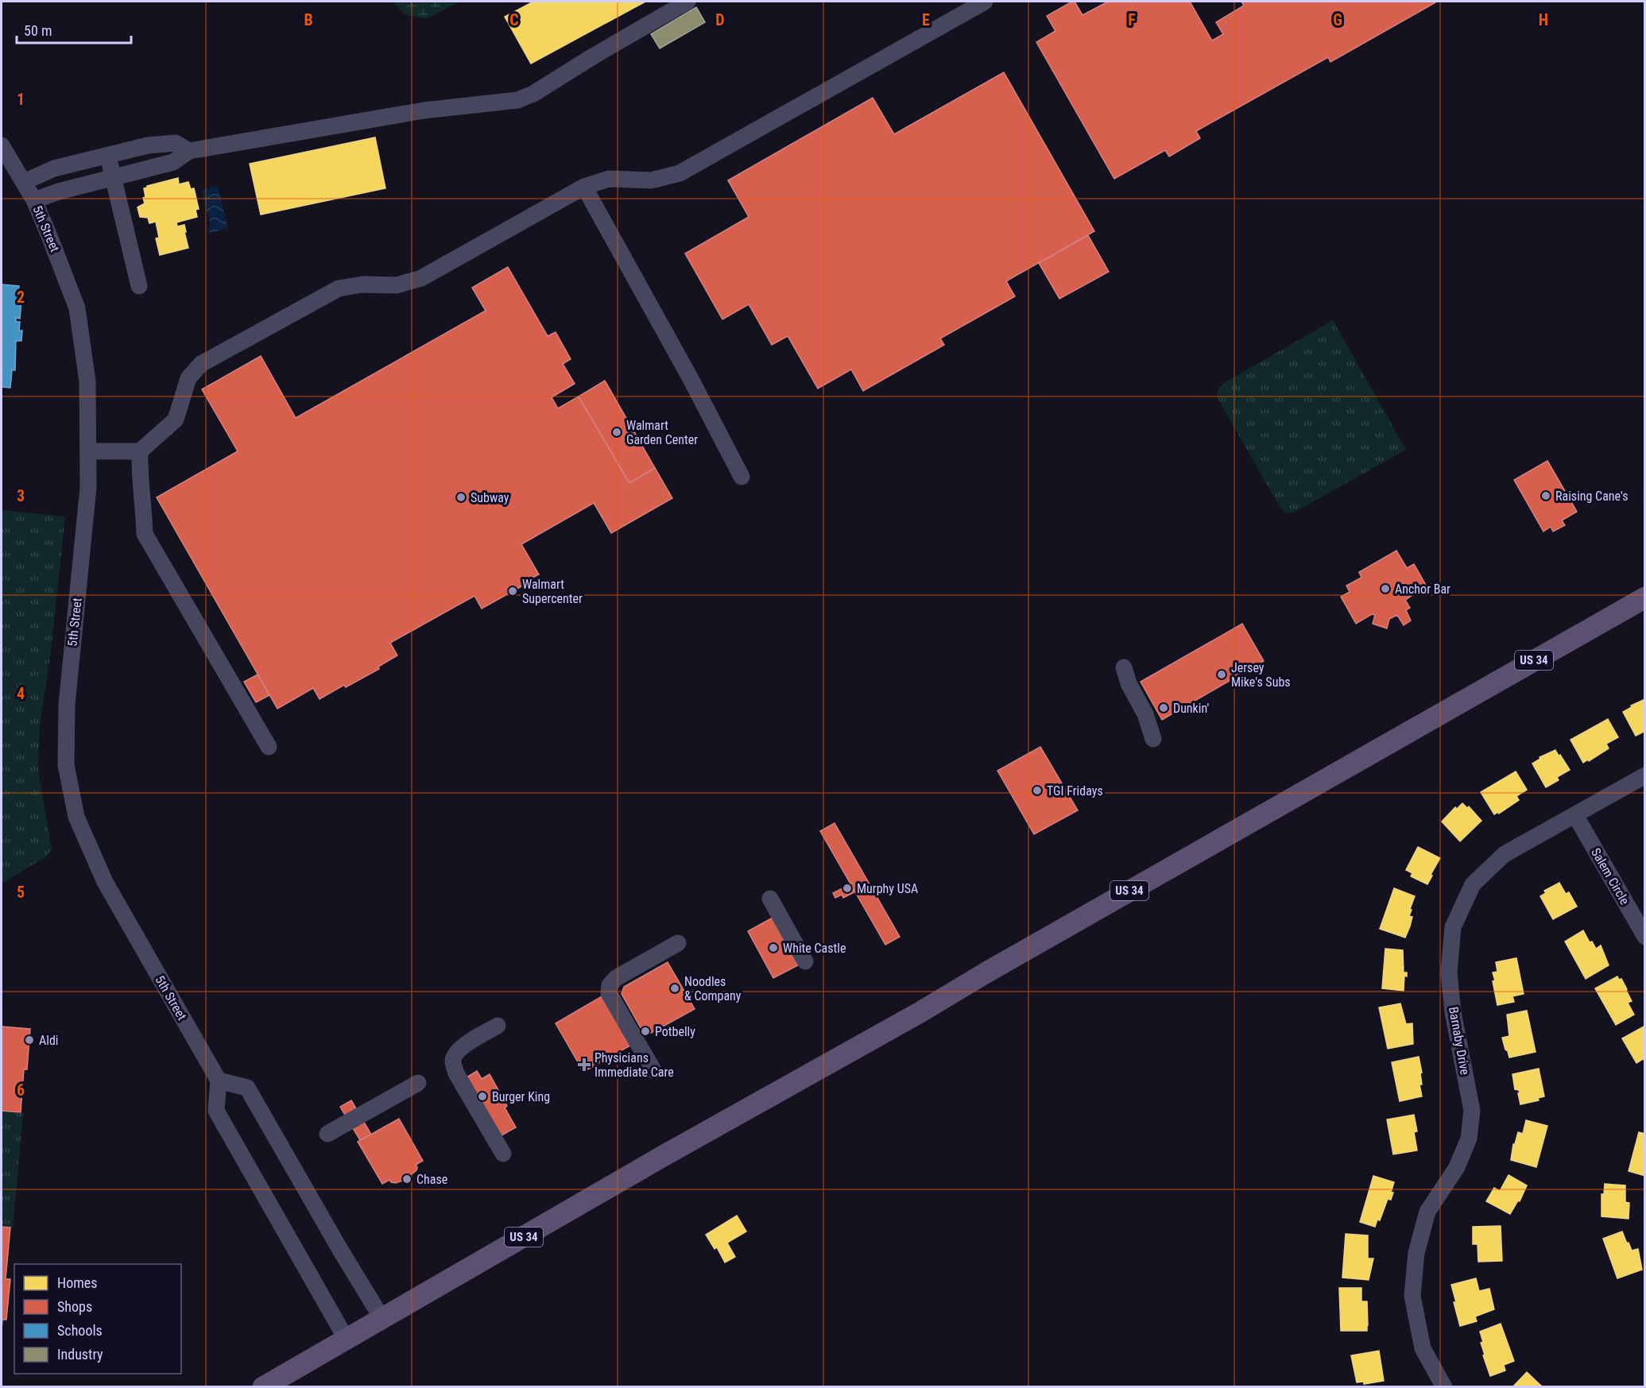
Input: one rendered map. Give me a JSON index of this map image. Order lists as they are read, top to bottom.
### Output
{
  "streets": {
    "main road": ["US 34"],
    "street": ["5th Street", "Salem Circle", "Barnaby Drive"]
  },
  "crossings": [
    ["Salem Circle", "Barnaby Drive"]
  ],
  "places": {
    "other": [
      "Walmart Garden Center",
      "Raising Cane's",
      "Subway",
      "Anchor Bar",
      "Walmart Supercenter",
      "Jersey Mike's Subs",
      "Dunkin'",
      "TGI Fridays",
      "Murphy USA",
      "White Castle",
      "Noodles & Company",
      "Potbelly",
      "Aldi",
      "Burger King",
      "Chase"
    ],
    "health": ["Physicians Immediate Care"]
  },
  "legend": [
    "Homes",
    "Shops",
    "Schools",
    "Industry"
  ],
  "scale_bar": "50 m",
  "grid": {
    "columns": [
      "B",
      "C",
      "D",
      "E",
      "F",
      "G",
      "H"
    ],
    "rows": [
      "1",
      "2",
      "3",
      "4",
      "5",
      "6"
    ]
  }
}
